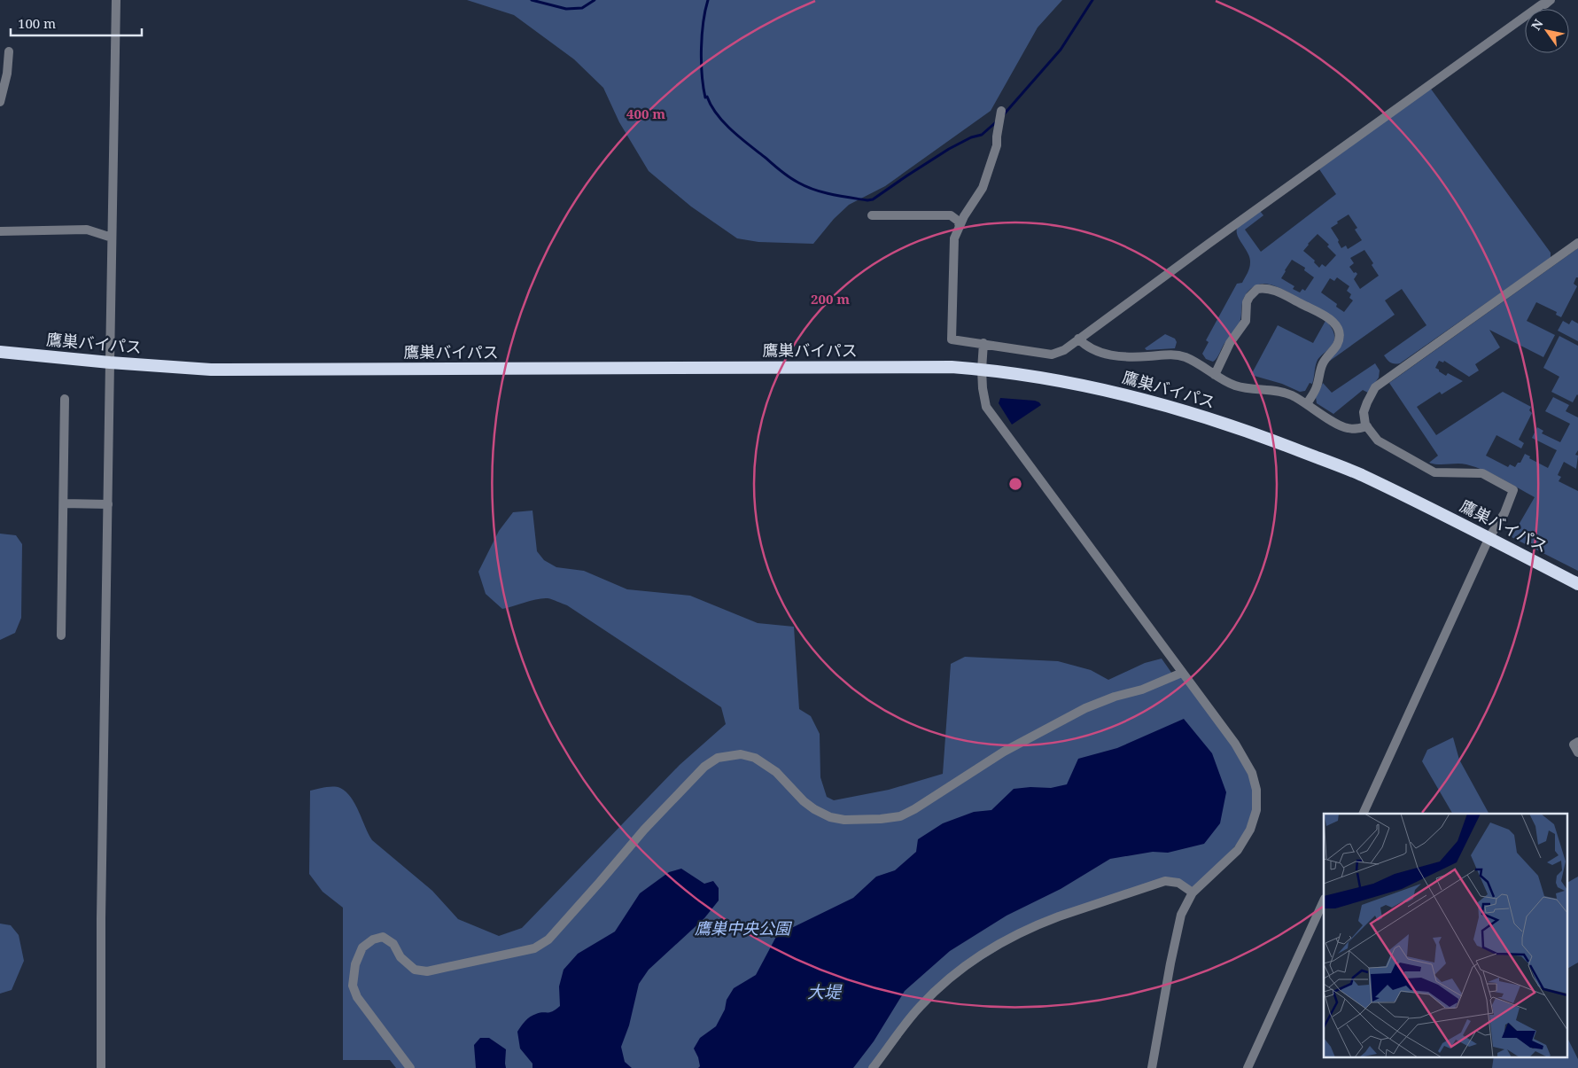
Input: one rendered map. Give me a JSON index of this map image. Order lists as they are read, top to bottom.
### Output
{
  "streets": {
    "highway": ["鷹巣バイパス"]
  },
  "water": ["大堤"],
  "parks": ["鷹巣中央公園"],
  "scale_bar": "100 m",
  "north": "top left",
  "rings": ["400 m", "200 m"]
}
